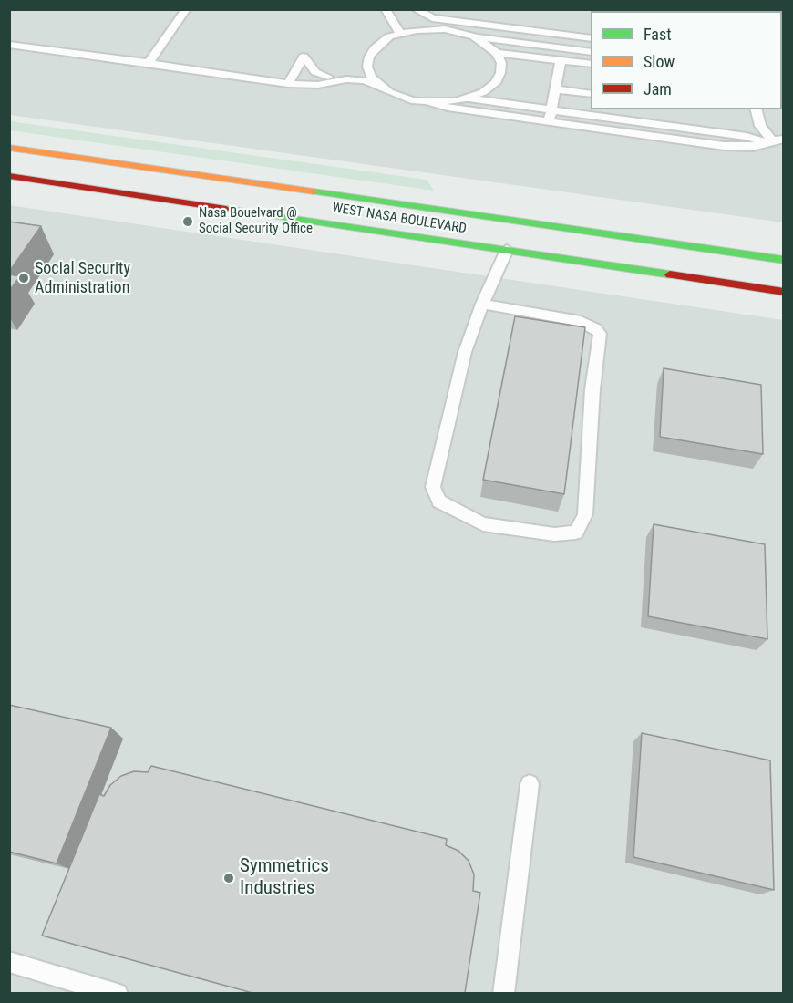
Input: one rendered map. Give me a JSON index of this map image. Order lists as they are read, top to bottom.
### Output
{
  "streets": {
    "main road": ["WEST NASA BOULEVARD"]
  },
  "places": ["Nasa Bouelvard @ Social Security Office", "Social Security Administration", "Symmetrics Industries"],
  "legend": ["Fast", "Slow", "Jam"]
}
